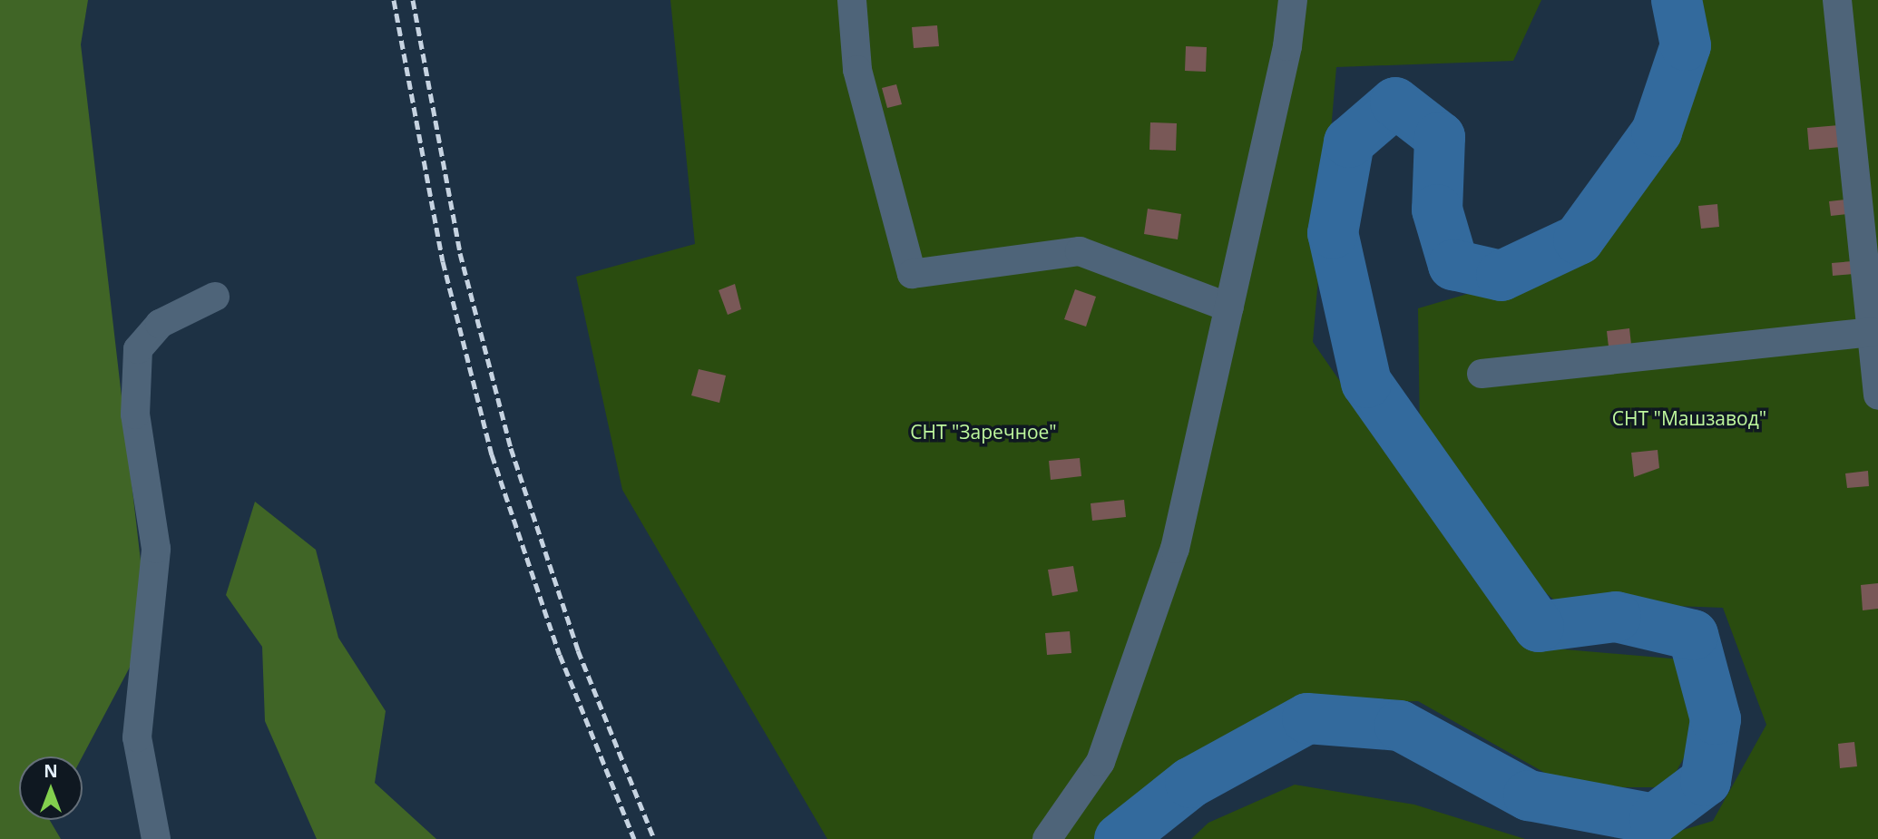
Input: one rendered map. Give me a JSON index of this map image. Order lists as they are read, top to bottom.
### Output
{
  "parks": ["СНТ \"Машзавод\"", "СНТ \"Заречное\""],
  "north": "top"
}
